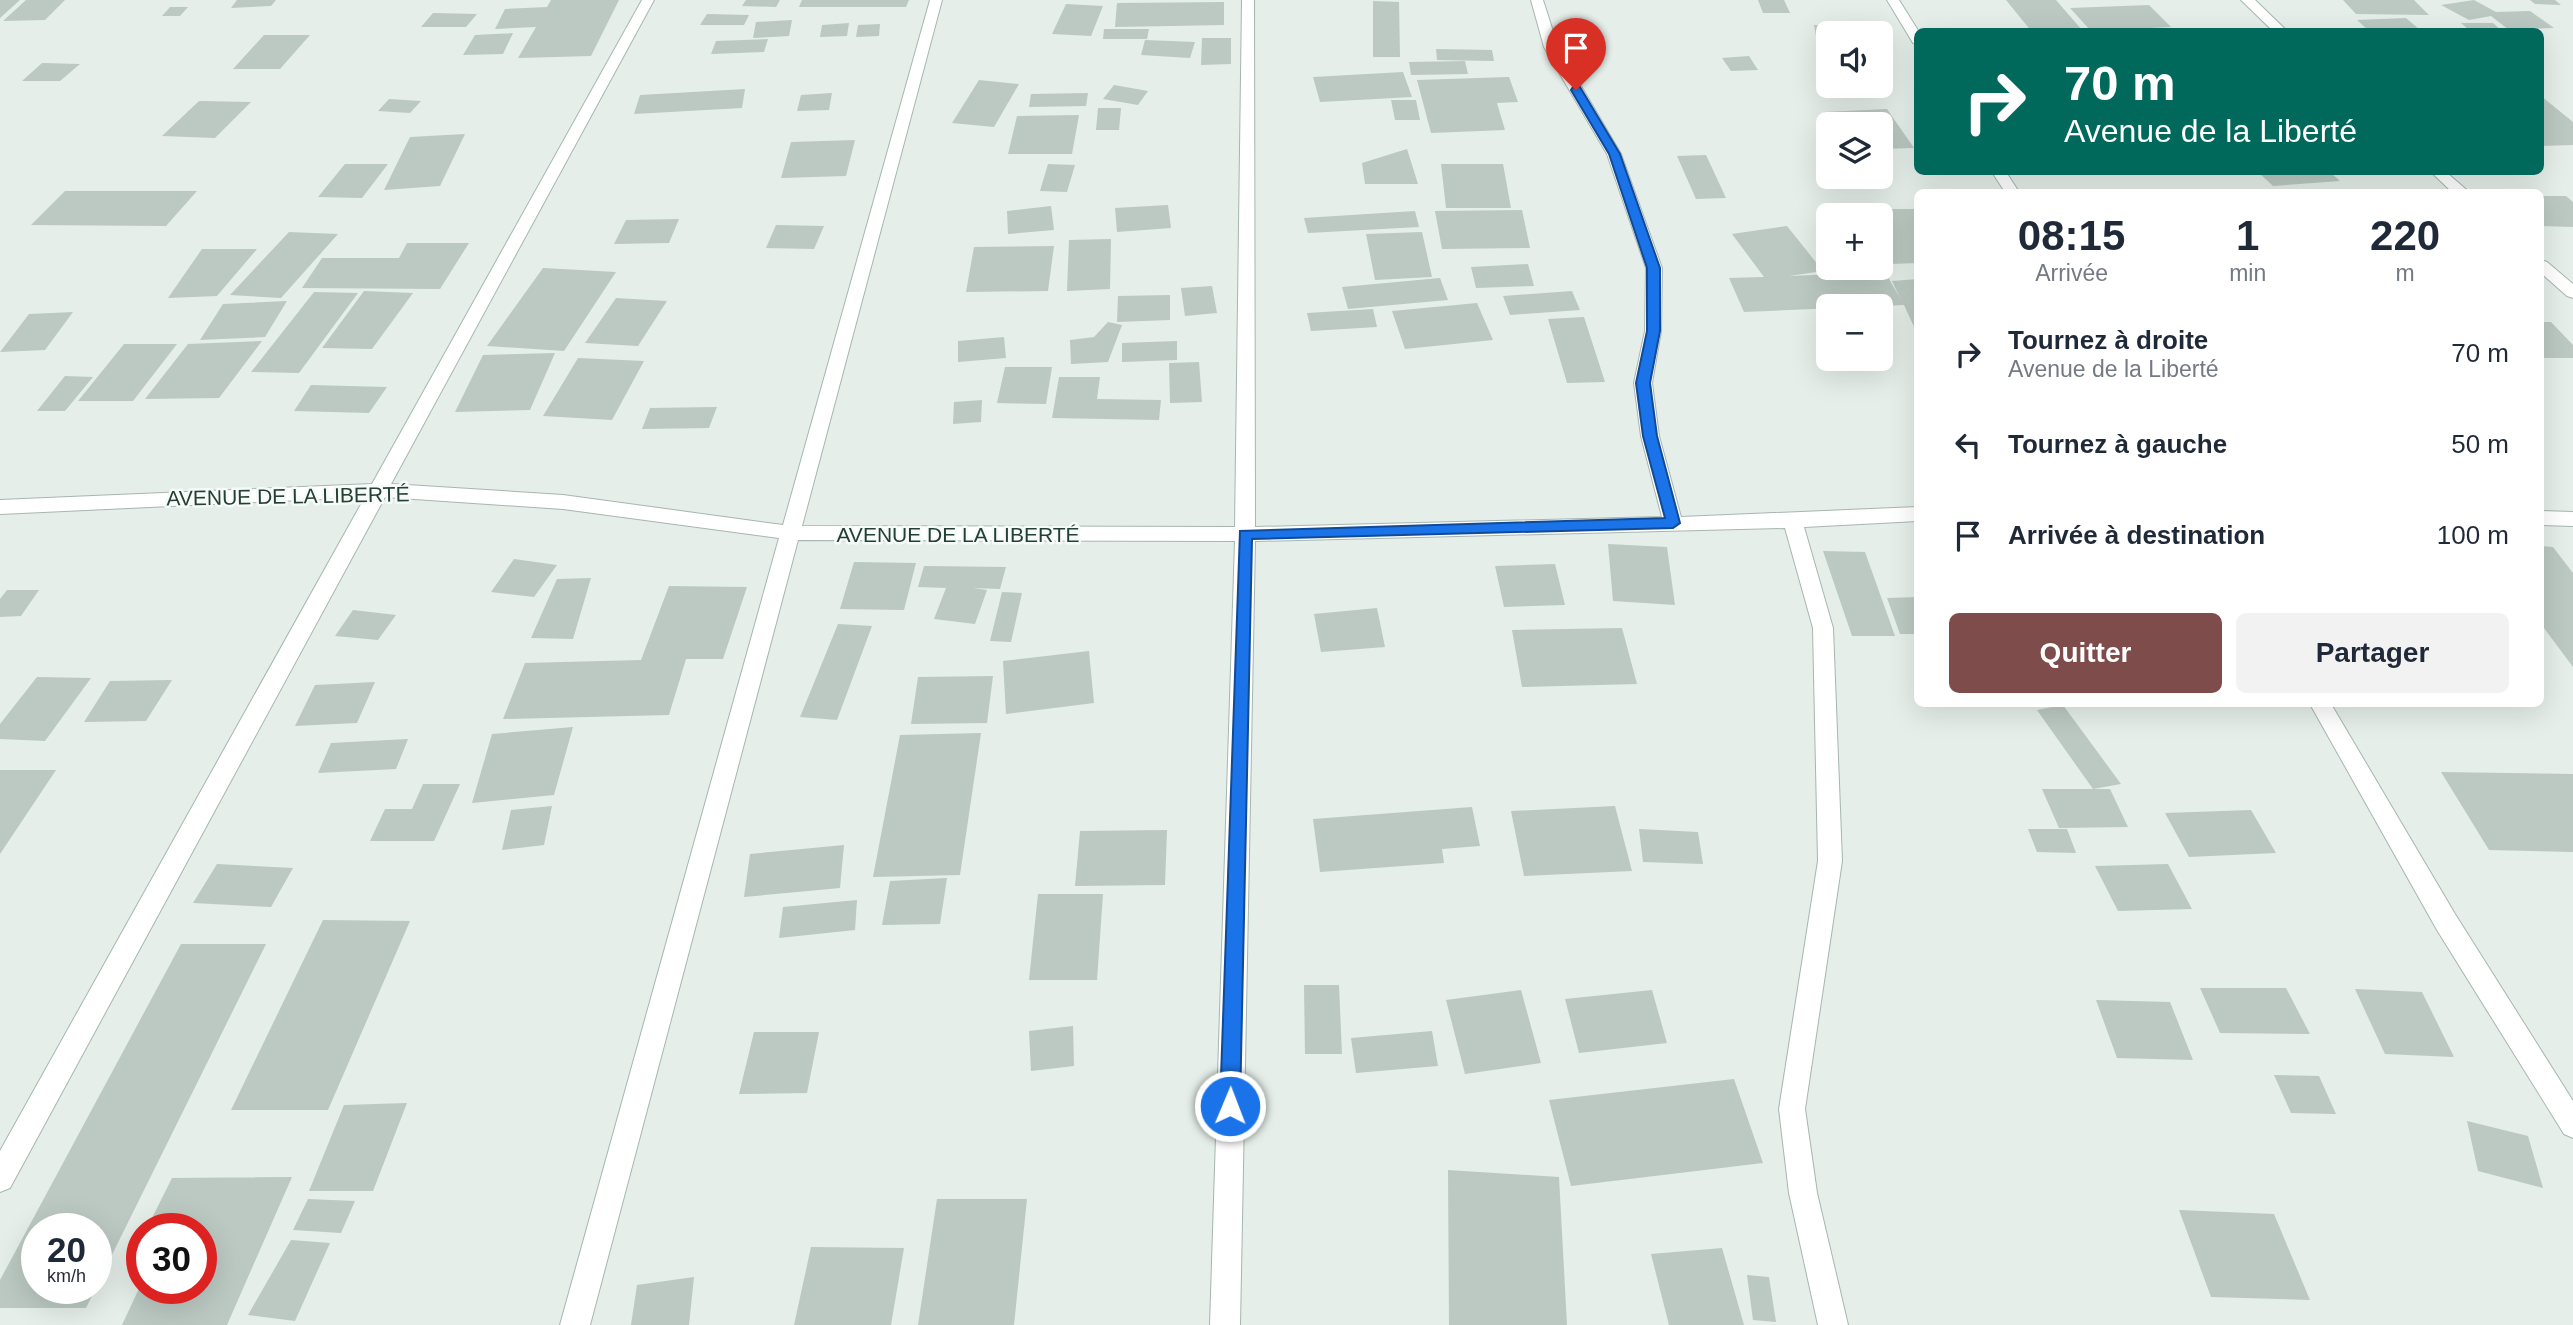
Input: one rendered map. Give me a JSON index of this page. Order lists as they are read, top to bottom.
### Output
{
  "streets": {
    "street": ["AVENUE DE LA LIBERTÉ"]
  },
  "page": {
    "map_buttons": ["+", "−"],
    "turn": ["70 m", "Avenue de la Liberté"],
    "eta": [
      "08:15",
      "Arrivée",
      "1",
      "min",
      "220",
      "m"
    ],
    "list": [
      {
        "name": "Tournez à droite",
        "note": "Avenue de la Liberté",
        "value": "70 m"
      },
      {
        "name": "Tournez à gauche",
        "value": "50 m"
      },
      {
        "name": "Arrivée à destination",
        "value": "100 m"
      }
    ],
    "buttons": ["Quitter", "Partager"],
    "speed": "20 km/h",
    "limit": "30"
  }
}
